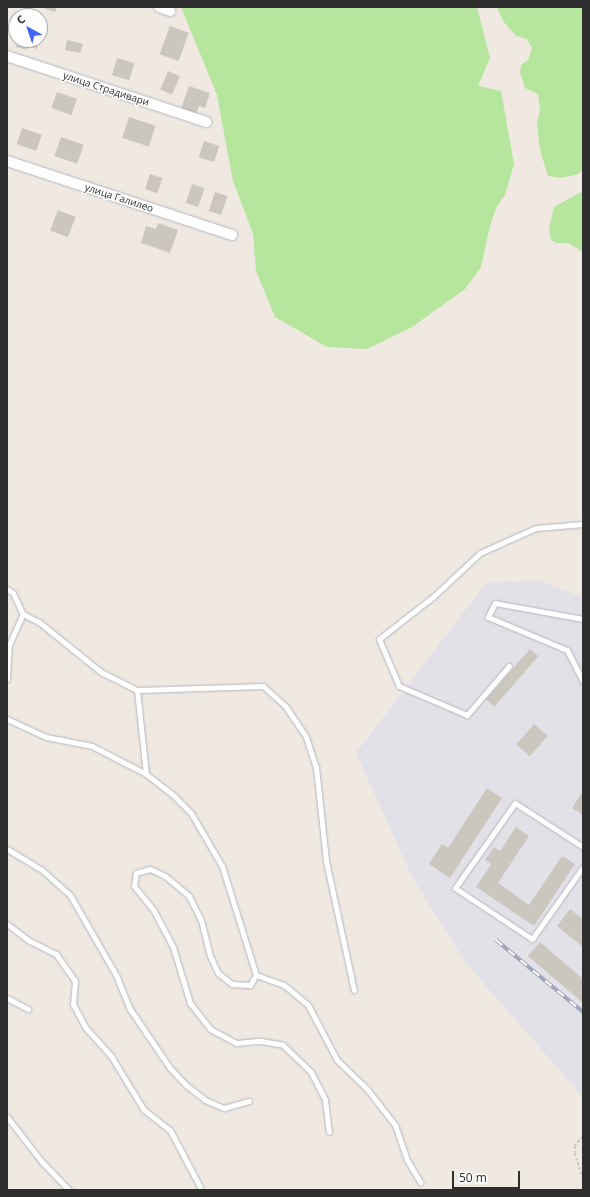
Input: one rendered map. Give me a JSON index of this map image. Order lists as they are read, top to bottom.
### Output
{
  "streets": {
    "street": ["улица Страдивари", "улица Галилео"]
  },
  "scale_bar": "50 m",
  "north": "top left"
}
